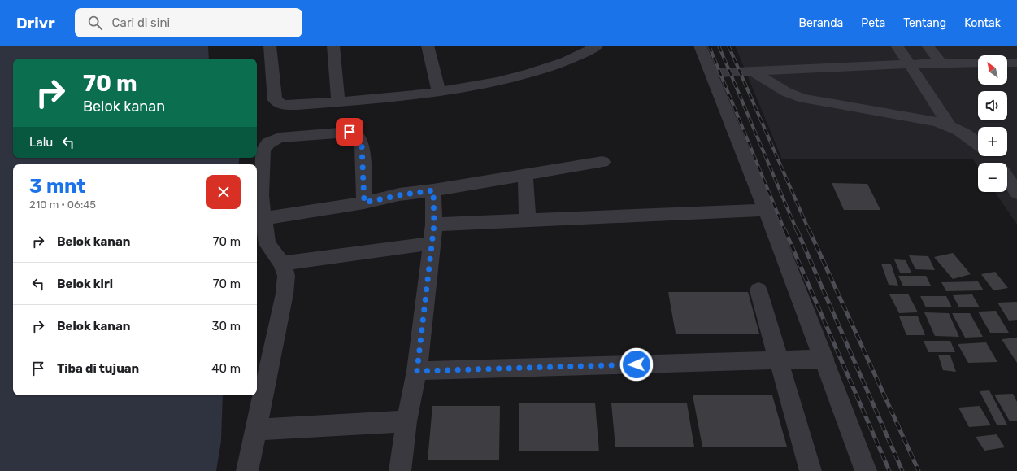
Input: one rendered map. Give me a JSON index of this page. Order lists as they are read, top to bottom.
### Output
{
  "north": "top left",
  "page": {
    "header": "Drivr",
    "search": "Cari di sini",
    "nav": [
      "Beranda",
      "Peta",
      "Tentang",
      "Kontak"
    ],
    "map_buttons": ["+", "−"],
    "turn": ["70 m", "Belok kanan"],
    "then": "Lalu",
    "heading": ["3 mnt", "210 m · 06:45"],
    "list": [
      {
        "name": "Belok kanan",
        "value": "70 m"
      },
      {
        "name": "Belok kiri",
        "value": "70 m"
      },
      {
        "name": "Belok kanan",
        "value": "30 m"
      },
      {
        "name": "Tiba di tujuan",
        "value": "40 m"
      }
    ]
  }
}
